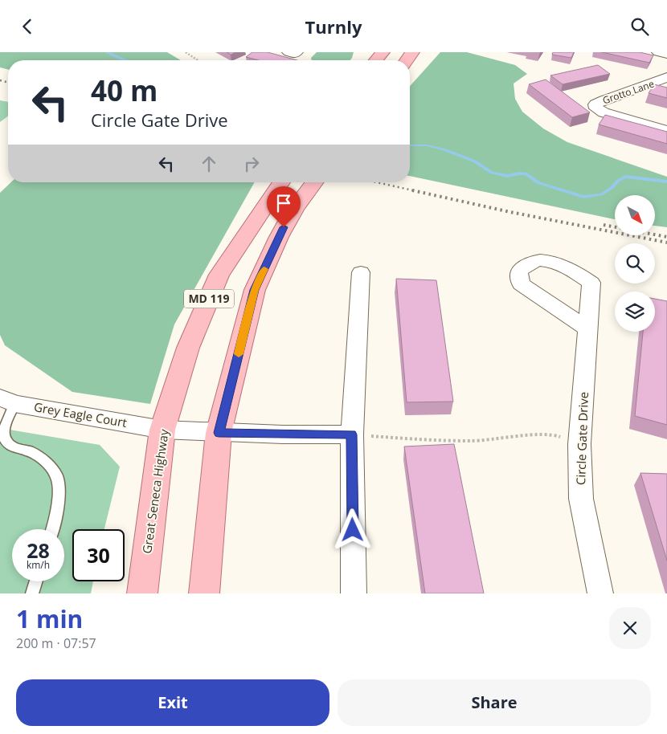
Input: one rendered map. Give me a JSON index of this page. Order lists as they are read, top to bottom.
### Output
{
  "streets": {
    "main road": ["MD 119", "Great Seneca Highway"],
    "street": ["Grotto Lane", "Grey Eagle Court", "Circle Gate Drive"]
  },
  "crossings": [
    ["Grey Eagle Court", "Great Seneca Highway"]
  ],
  "north": "bottom right",
  "page": {
    "header": "Turnly",
    "turn": ["40 m", "Circle Gate Drive"],
    "speed": "28 km/h",
    "limit": "30",
    "heading": ["1 min", "200 m · 07:57"],
    "buttons": ["Exit", "Share"]
  }
}
